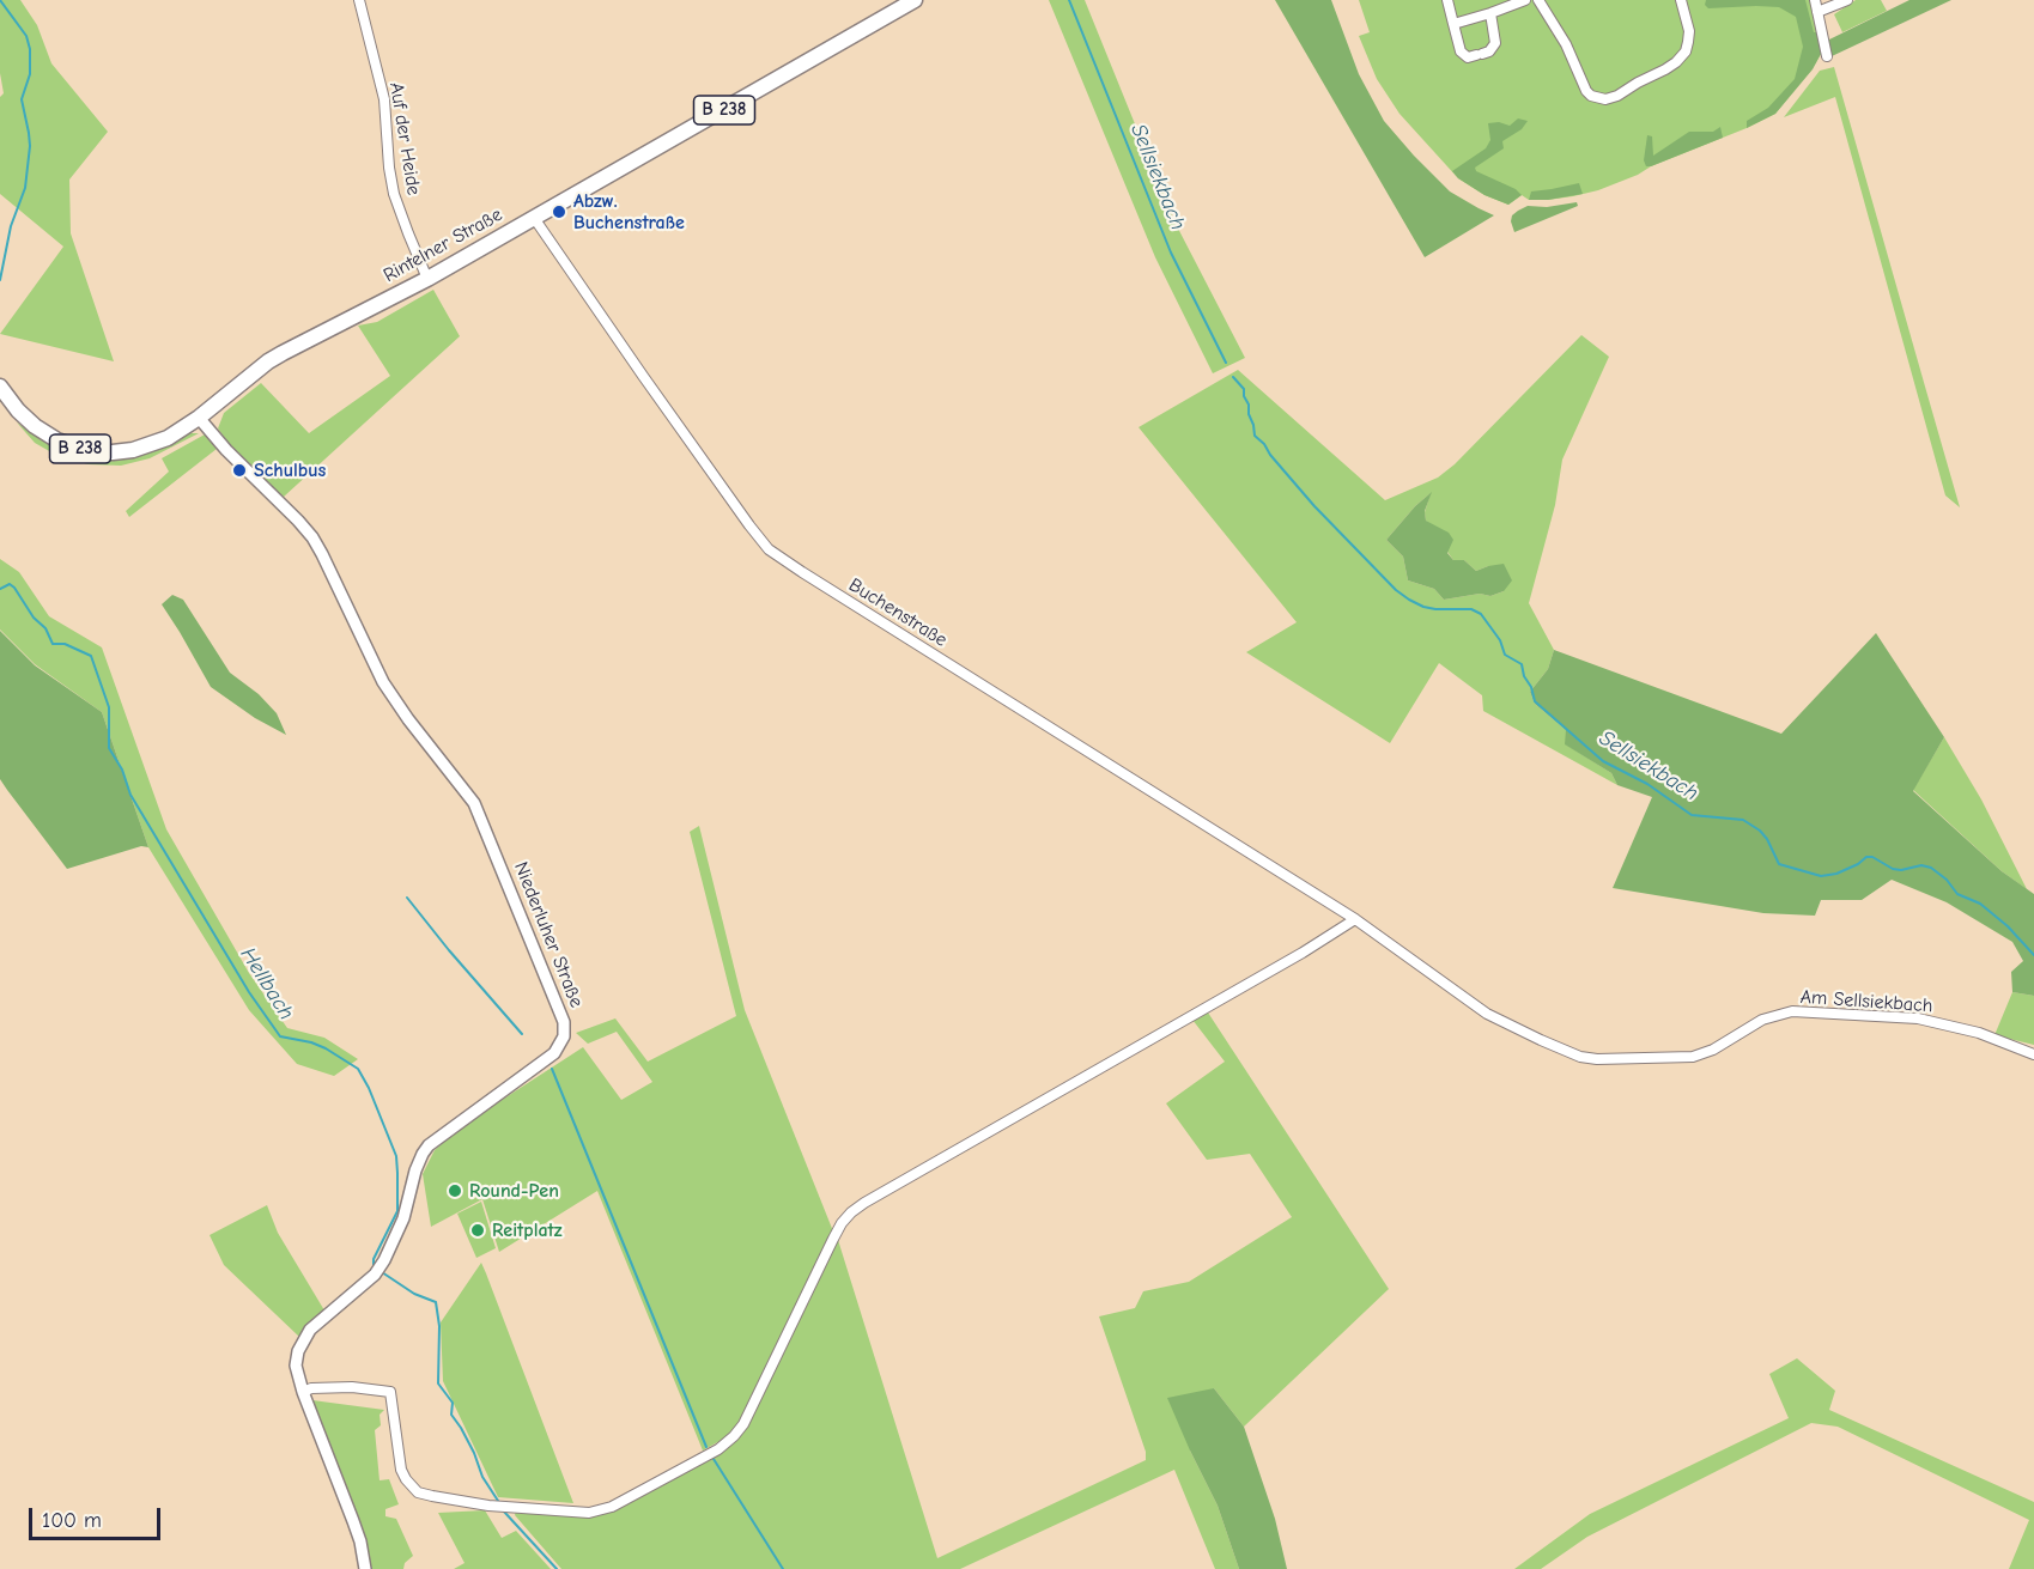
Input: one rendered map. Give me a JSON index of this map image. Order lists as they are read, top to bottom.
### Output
{
  "streets": {
    "main road": ["B 238", "Rintelner Straße"],
    "street": [
      "Auf der Heide",
      "Buchenstraße",
      "Niederluher Straße",
      "Am Sellsiekbach"
    ]
  },
  "crossings": [
    ["Auf der Heide", "Rintelner Straße"],
    ["Rintelner Straße", "Buchenstraße"],
    ["Rintelner Straße", "Niederluher Straße"],
    ["Buchenstraße", "Am Sellsiekbach"]
  ],
  "water": ["Sellsiekbach", "Hellbach"],
  "places": [
    "Abzw. Buchenstraße",
    "Schulbus",
    "Round-Pen",
    "Reitplatz"
  ],
  "scale_bar": "100 m"
}
